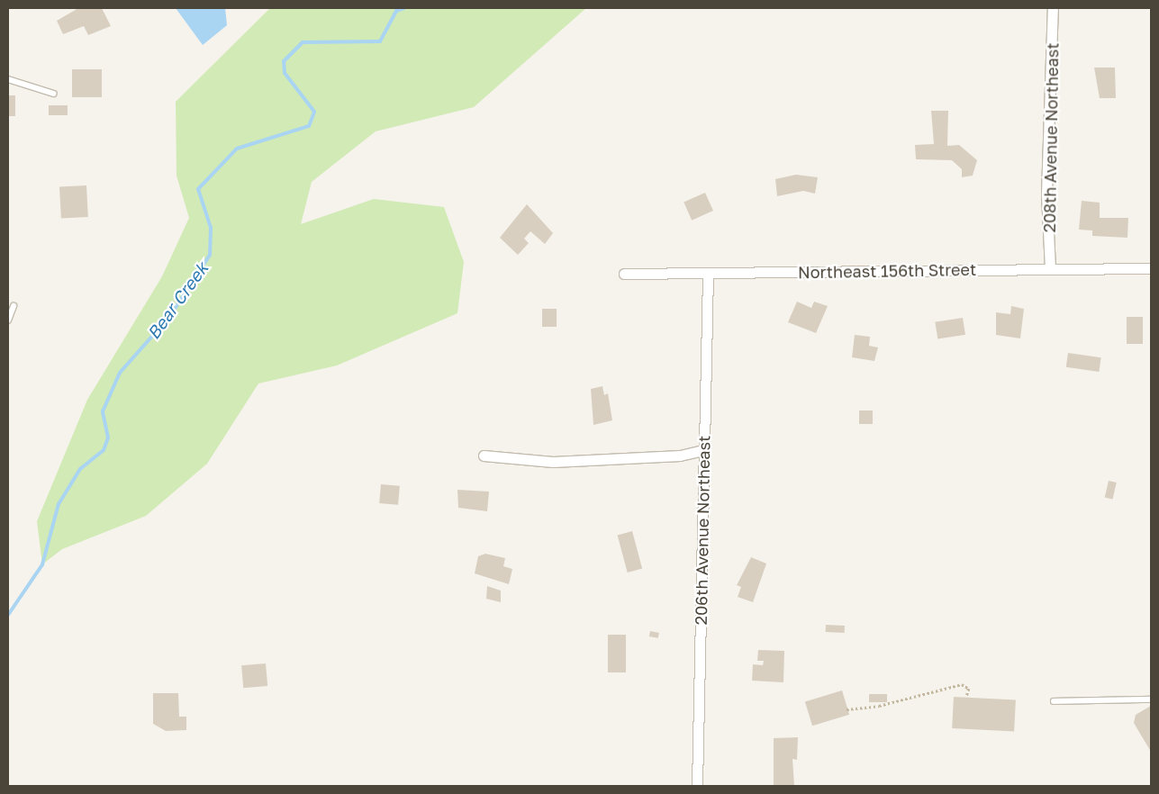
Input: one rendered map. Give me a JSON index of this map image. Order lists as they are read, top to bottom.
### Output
{
  "streets": {
    "street": ["208th Avenue Northeast", "Northeast 156th Street", "206th Avenue Northeast"]
  },
  "crossings": [
    ["208th Avenue Northeast", "Northeast 156th Street"],
    ["Northeast 156th Street", "206th Avenue Northeast"]
  ],
  "water": ["Bear Creek"]
}
